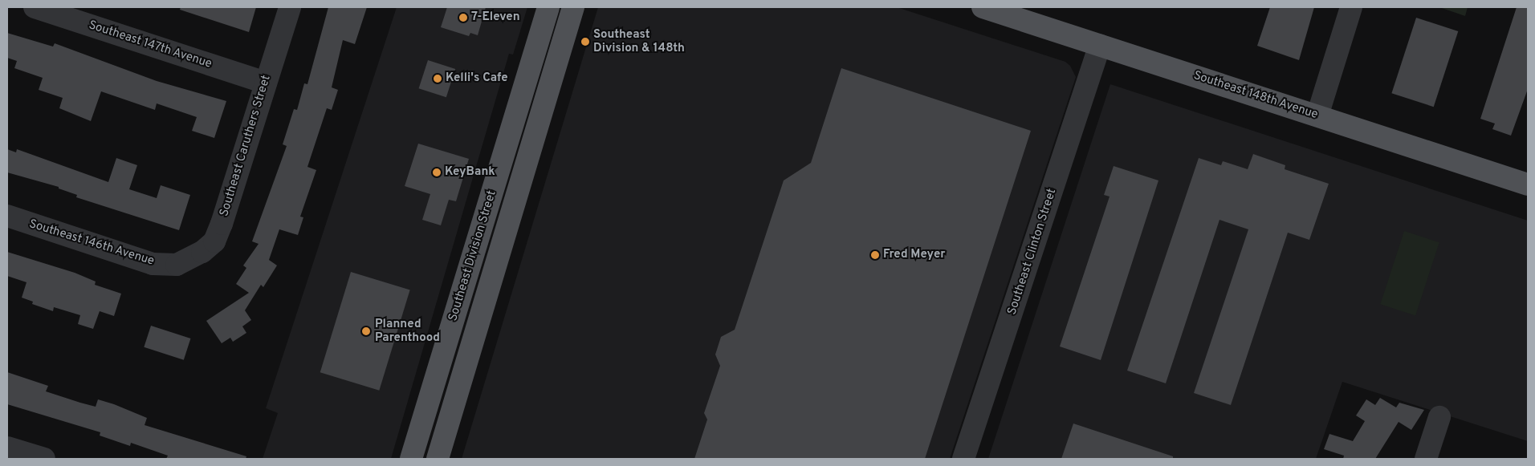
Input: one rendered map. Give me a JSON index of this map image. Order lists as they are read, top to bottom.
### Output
{
  "streets": {
    "main road": ["Southeast 148th Avenue", "Southeast Division Street"],
    "street": [
      "Southeast 147th Avenue",
      "Southeast Caruthers Street",
      "Southeast 146th Avenue",
      "Southeast Clinton Street"
    ]
  },
  "crossings": [
    ["Southeast 147th Avenue", "Southeast Caruthers Street"],
    ["Southeast 148th Avenue", "Southeast Clinton Street"],
    ["Southeast Caruthers Street", "Southeast 146th Avenue"]
  ],
  "places": [
    "7-Eleven",
    "Southeast Division & 148th",
    "Kelli's Cafe",
    "KeyBank",
    "Fred Meyer",
    "Planned Parenthood"
  ]
}
